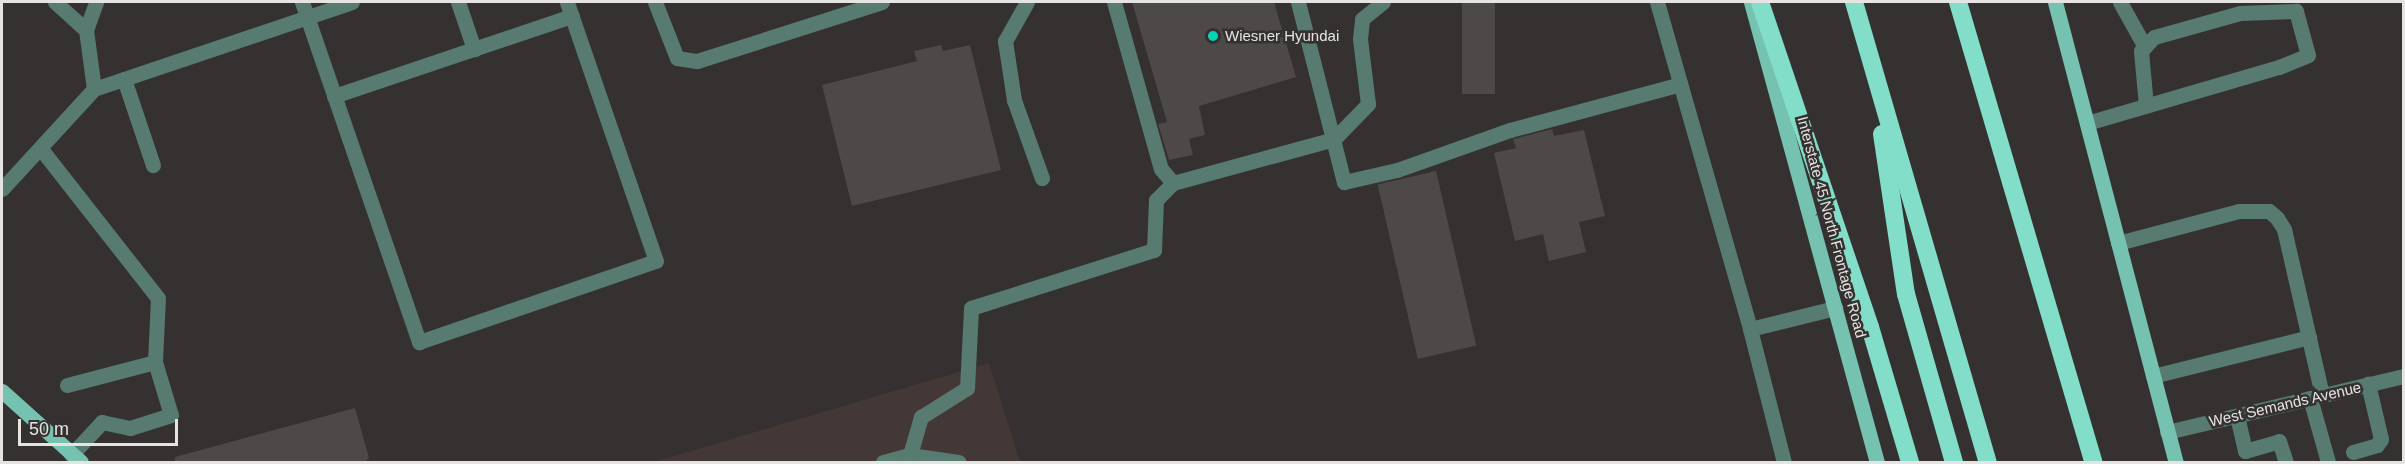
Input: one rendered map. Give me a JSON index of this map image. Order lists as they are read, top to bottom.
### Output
{
  "streets": {
    "main road": ["Interstate 45 North Frontage Road"],
    "street": ["West Semands Avenue"]
  },
  "places": ["Wiesner Hyundai"],
  "scale_bar": "50 m"
}
